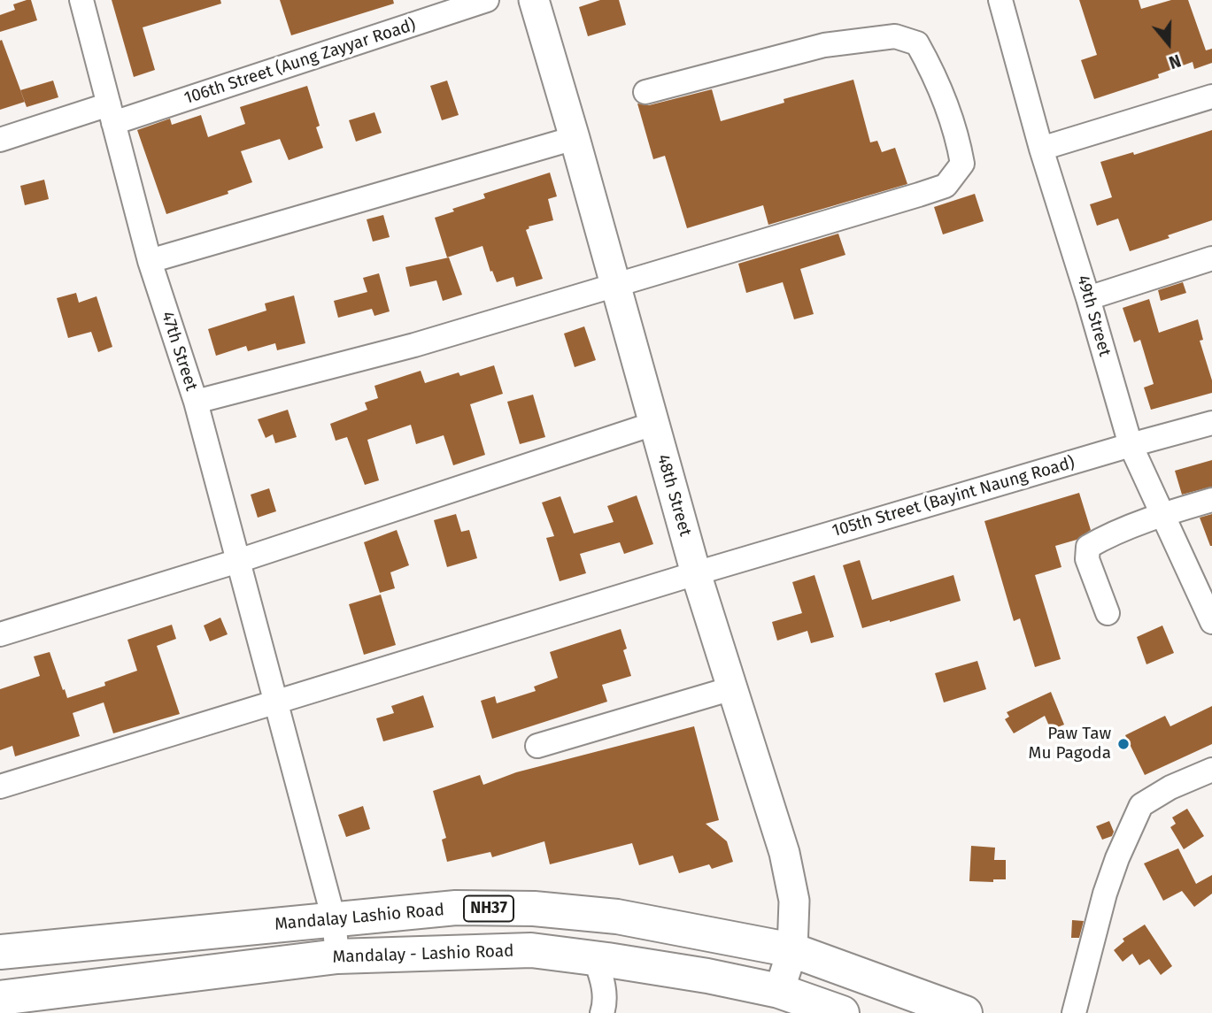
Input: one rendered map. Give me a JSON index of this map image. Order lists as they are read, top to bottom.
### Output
{
  "streets": {
    "highway": ["NH37", "Mandalay Lashio Road", "Mandalay - Lashio Road"],
    "main road": ["48th Street"],
    "street": [
      "106th Street (Aung Zayyar Road)",
      "49th Street",
      "47th Street",
      "105th Street (Bayint Naung Road)"
    ]
  },
  "crossings": [
    ["106th Street (Aung Zayyar Road)", "47th Street"],
    ["49th Street", "105th Street (Bayint Naung Road)"],
    ["47th Street", "105th Street (Bayint Naung Road)"],
    ["47th Street", "Mandalay Lashio Road"],
    ["47th Street", "Mandalay - Lashio Road"],
    ["48th Street", "105th Street (Bayint Naung Road)"],
    ["48th Street", "Mandalay Lashio Road"],
    ["48th Street", "Mandalay - Lashio Road"]
  ],
  "places": ["Paw Taw Mu Pagoda"],
  "north": "bottom"
}
